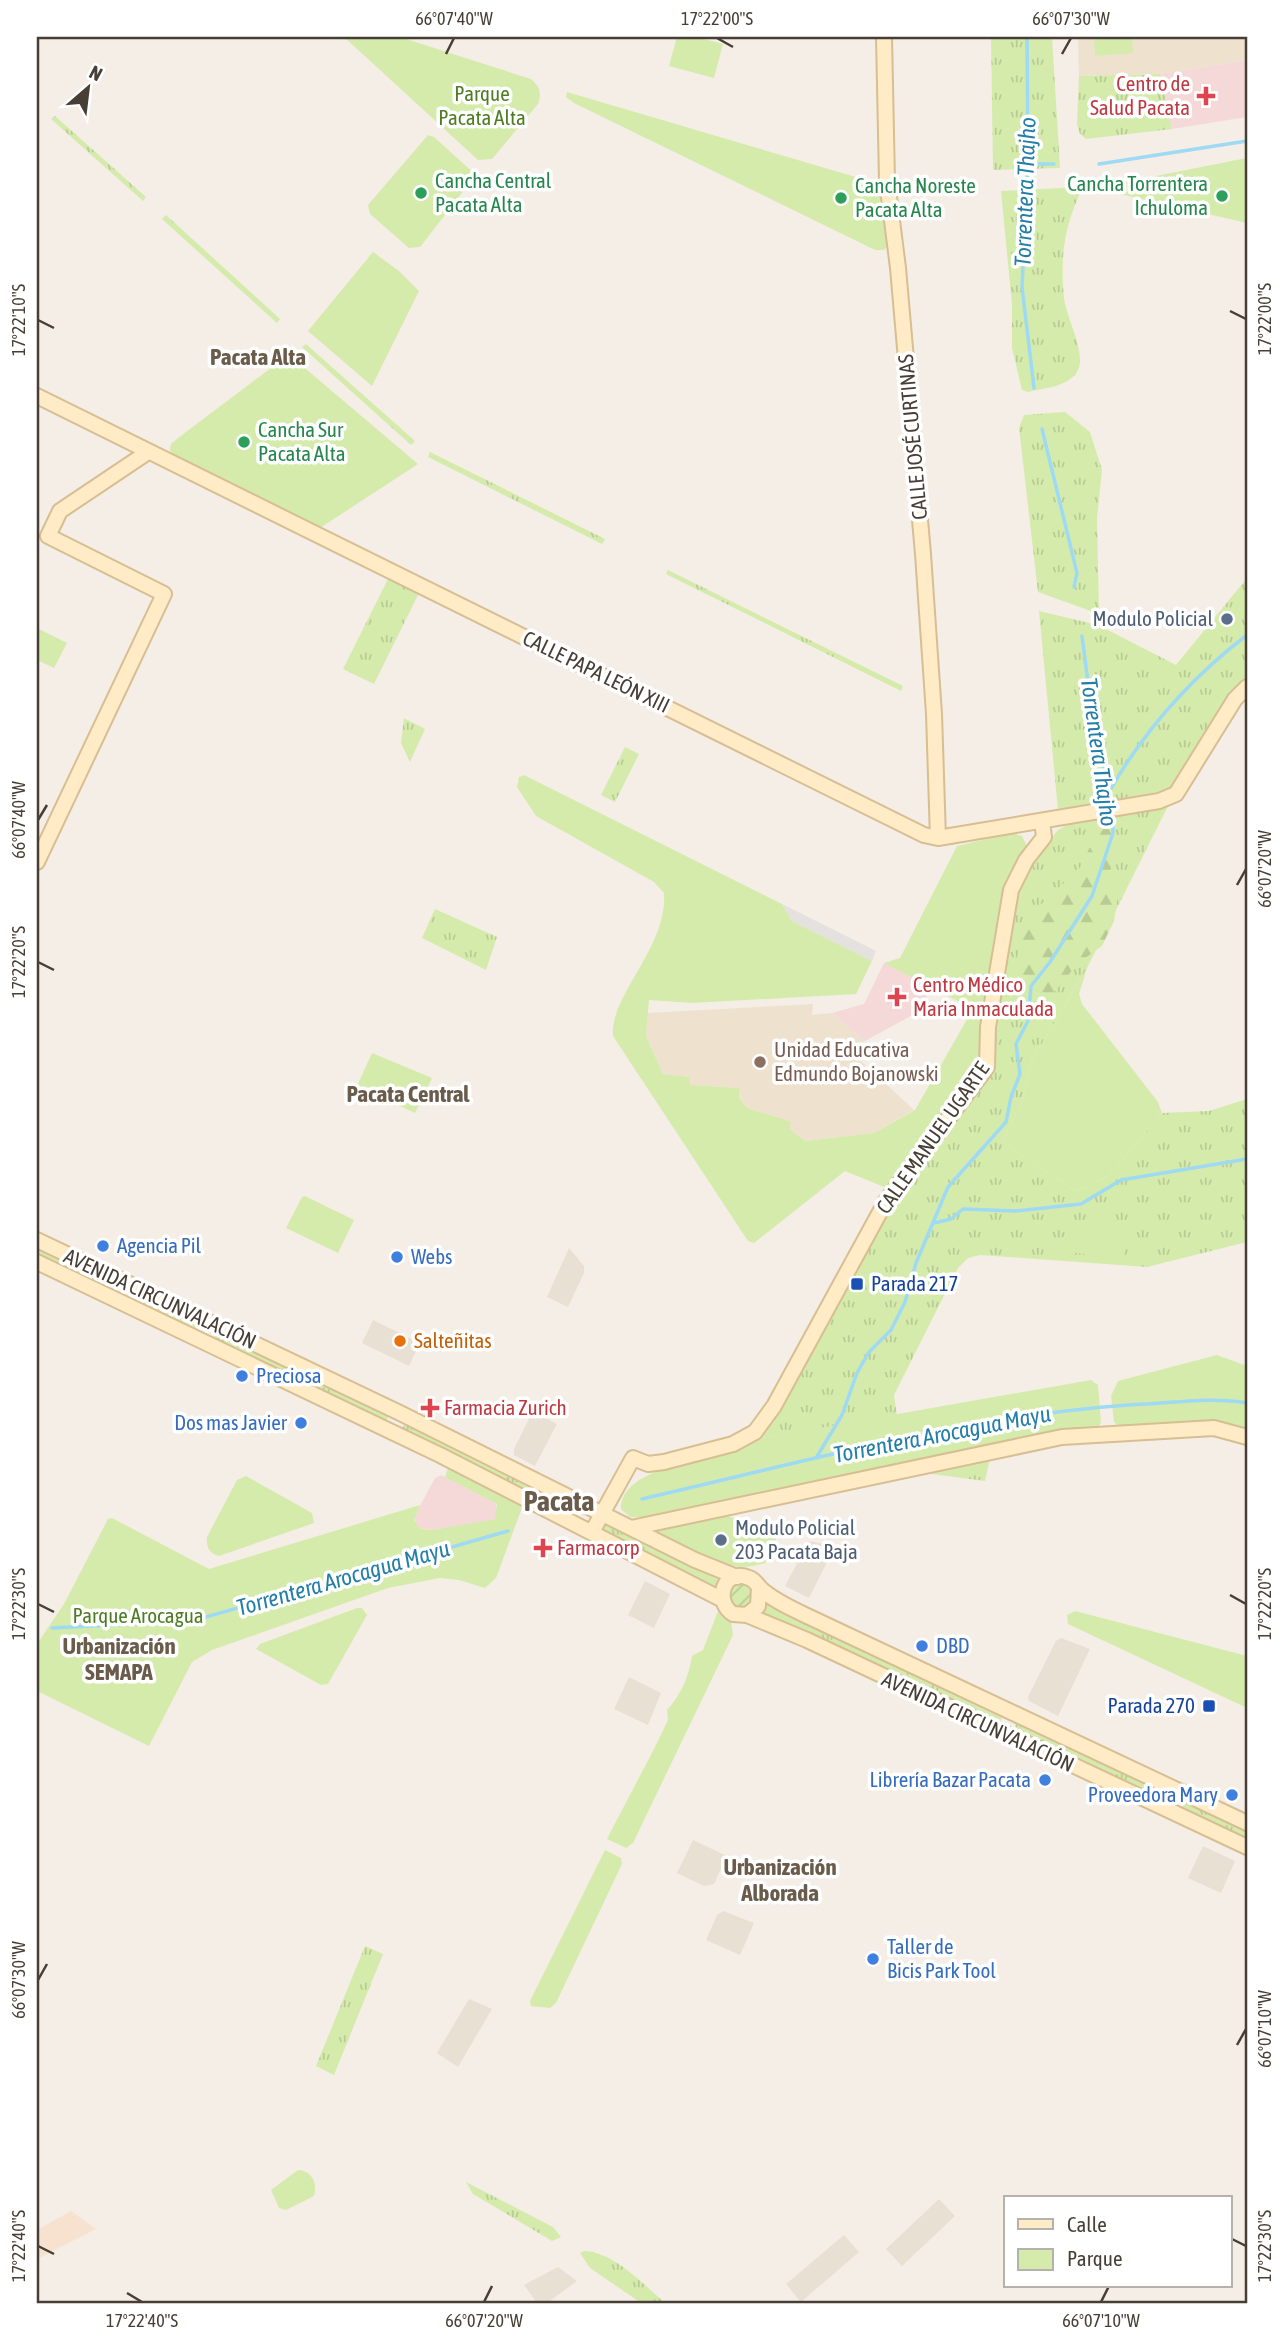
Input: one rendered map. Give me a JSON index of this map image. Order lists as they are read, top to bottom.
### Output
{
  "streets": {
    "street": [
      "CALLE JOSÉ CURTINAS",
      "CALLE PAPA LEÓN XIII",
      "CALLE MANUEL UGARTE",
      "AVENIDA CIRCUNVALACIÓN"
    ]
  },
  "crossings": [
    ["CALLE JOSÉ CURTINAS", "CALLE PAPA LEÓN XIII"],
    ["CALLE PAPA LEÓN XIII", "CALLE MANUEL UGARTE"],
    ["CALLE MANUEL UGARTE", "AVENIDA CIRCUNVALACIÓN"]
  ],
  "districts": [
    "Pacata Alta",
    "Pacata Central",
    "Pacata",
    "Urbanización SEMAPA",
    "Urbanización Alborada"
  ],
  "water": ["Torrentera Thajho", "Torrentera Arocagua Mayu"],
  "parks": ["Parque Pacata Alta", "Parque Arocagua"],
  "places": {
    "health": [
      "Centro de Salud Pacata",
      "Centro Médico Maria Inmaculada",
      "Farmacia Zurich",
      "Farmacorp"
    ],
    "other": [
      "Cancha Central Pacata Alta",
      "Cancha Torrentera Ichuloma",
      "Cancha Noreste Pacata Alta",
      "Cancha Sur Pacata Alta",
      "Modulo Policial",
      "Unidad Educativa Edmundo Bojanowski",
      "Agencia Pil",
      "Webs",
      "Salteñitas",
      "Preciosa",
      "Dos mas Javier",
      "Modulo Policial 203 Pacata Baja",
      "DBD",
      "Librería Bazar Pacata",
      "Proveedora Mary",
      "Taller de Bicis Park Tool"
    ],
    "transit": ["Parada 217", "Parada 270"]
  },
  "legend": ["Calle", "Parque"],
  "north": "top right",
  "coordinates": [
    "66°07'40\"W",
    "17°22'00\"S",
    "66°07'30\"W",
    "17°22'10\"S",
    "66°07'20\"W",
    "17°22'20\"S",
    "17°22'30\"S",
    "66°07'10\"W",
    "17°22'40\"S"
  ]
}
